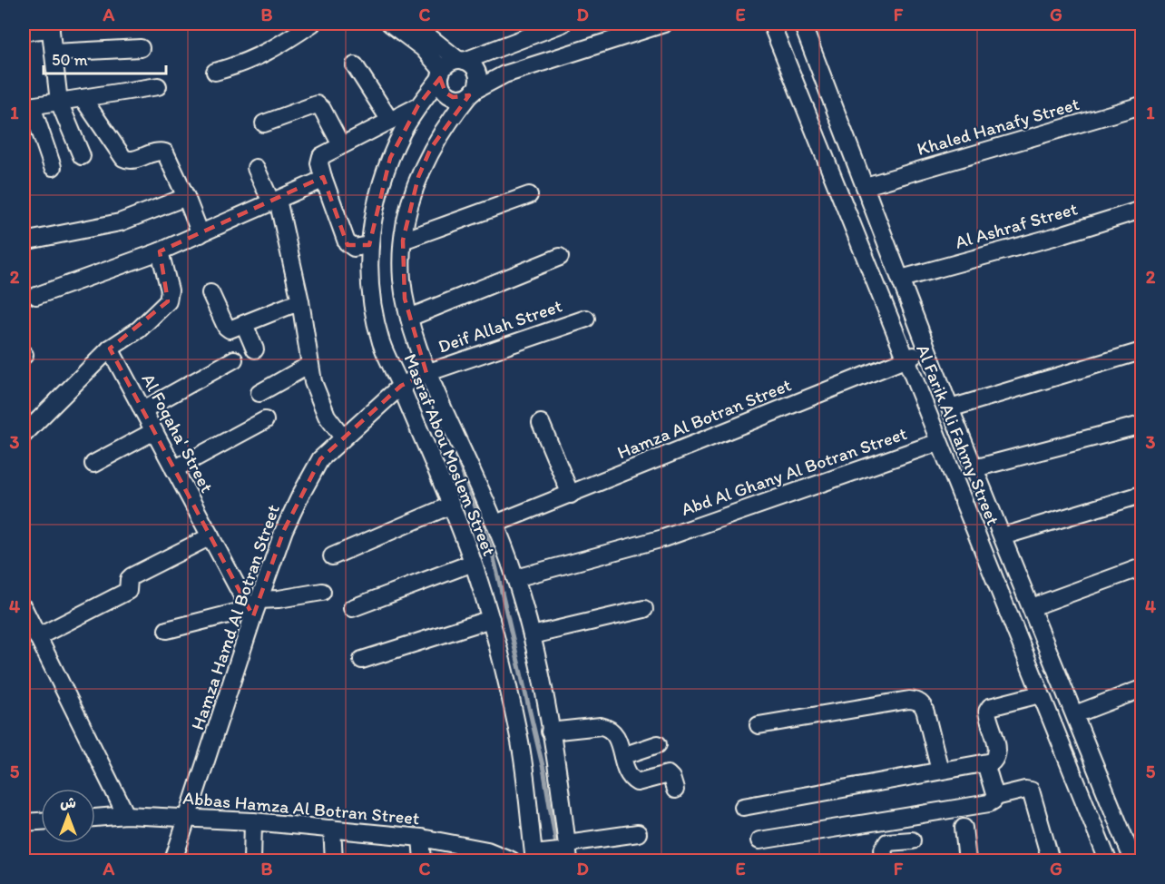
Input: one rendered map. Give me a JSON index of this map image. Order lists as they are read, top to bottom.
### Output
{
  "streets": {
    "street": [
      "Khaled Hanafy Street",
      "Al Ashraf Street",
      "Deif Allah Street",
      "Hamza Al Botran Street",
      "Al Foqaha' Street",
      "Al Farik Ali Fahmy Street",
      "Masraf Abou Moslem Street",
      "Abd Al Ghany Al Botran Street",
      "Hamza Hamd Al Botran Street",
      "Abbas Hamza Al Botran Street"
    ]
  },
  "crossings": [
    ["Khaled Hanafy Street", "Al Farik Ali Fahmy Street"],
    ["Al Ashraf Street", "Al Farik Ali Fahmy Street"],
    ["Deif Allah Street", "Masraf Abou Moslem Street"],
    ["Deif Allah Street", "Hamza Hamd Al Botran Street"],
    ["Hamza Al Botran Street", "Al Farik Ali Fahmy Street"],
    ["Hamza Al Botran Street", "Masraf Abou Moslem Street"],
    ["Al Foqaha' Street", "Hamza Hamd Al Botran Street"],
    ["Al Farik Ali Fahmy Street", "Abd Al Ghany Al Botran Street"],
    ["Masraf Abou Moslem Street", "Abd Al Ghany Al Botran Street"],
    ["Masraf Abou Moslem Street", "Hamza Hamd Al Botran Street"],
    ["Hamza Hamd Al Botran Street", "Abbas Hamza Al Botran Street"]
  ],
  "scale_bar": "50 m",
  "north": "top",
  "grid": {
    "columns": [
      "A",
      "B",
      "C",
      "D",
      "E",
      "F",
      "G"
    ],
    "rows": [
      "1",
      "2",
      "3",
      "4",
      "5"
    ]
  }
}
